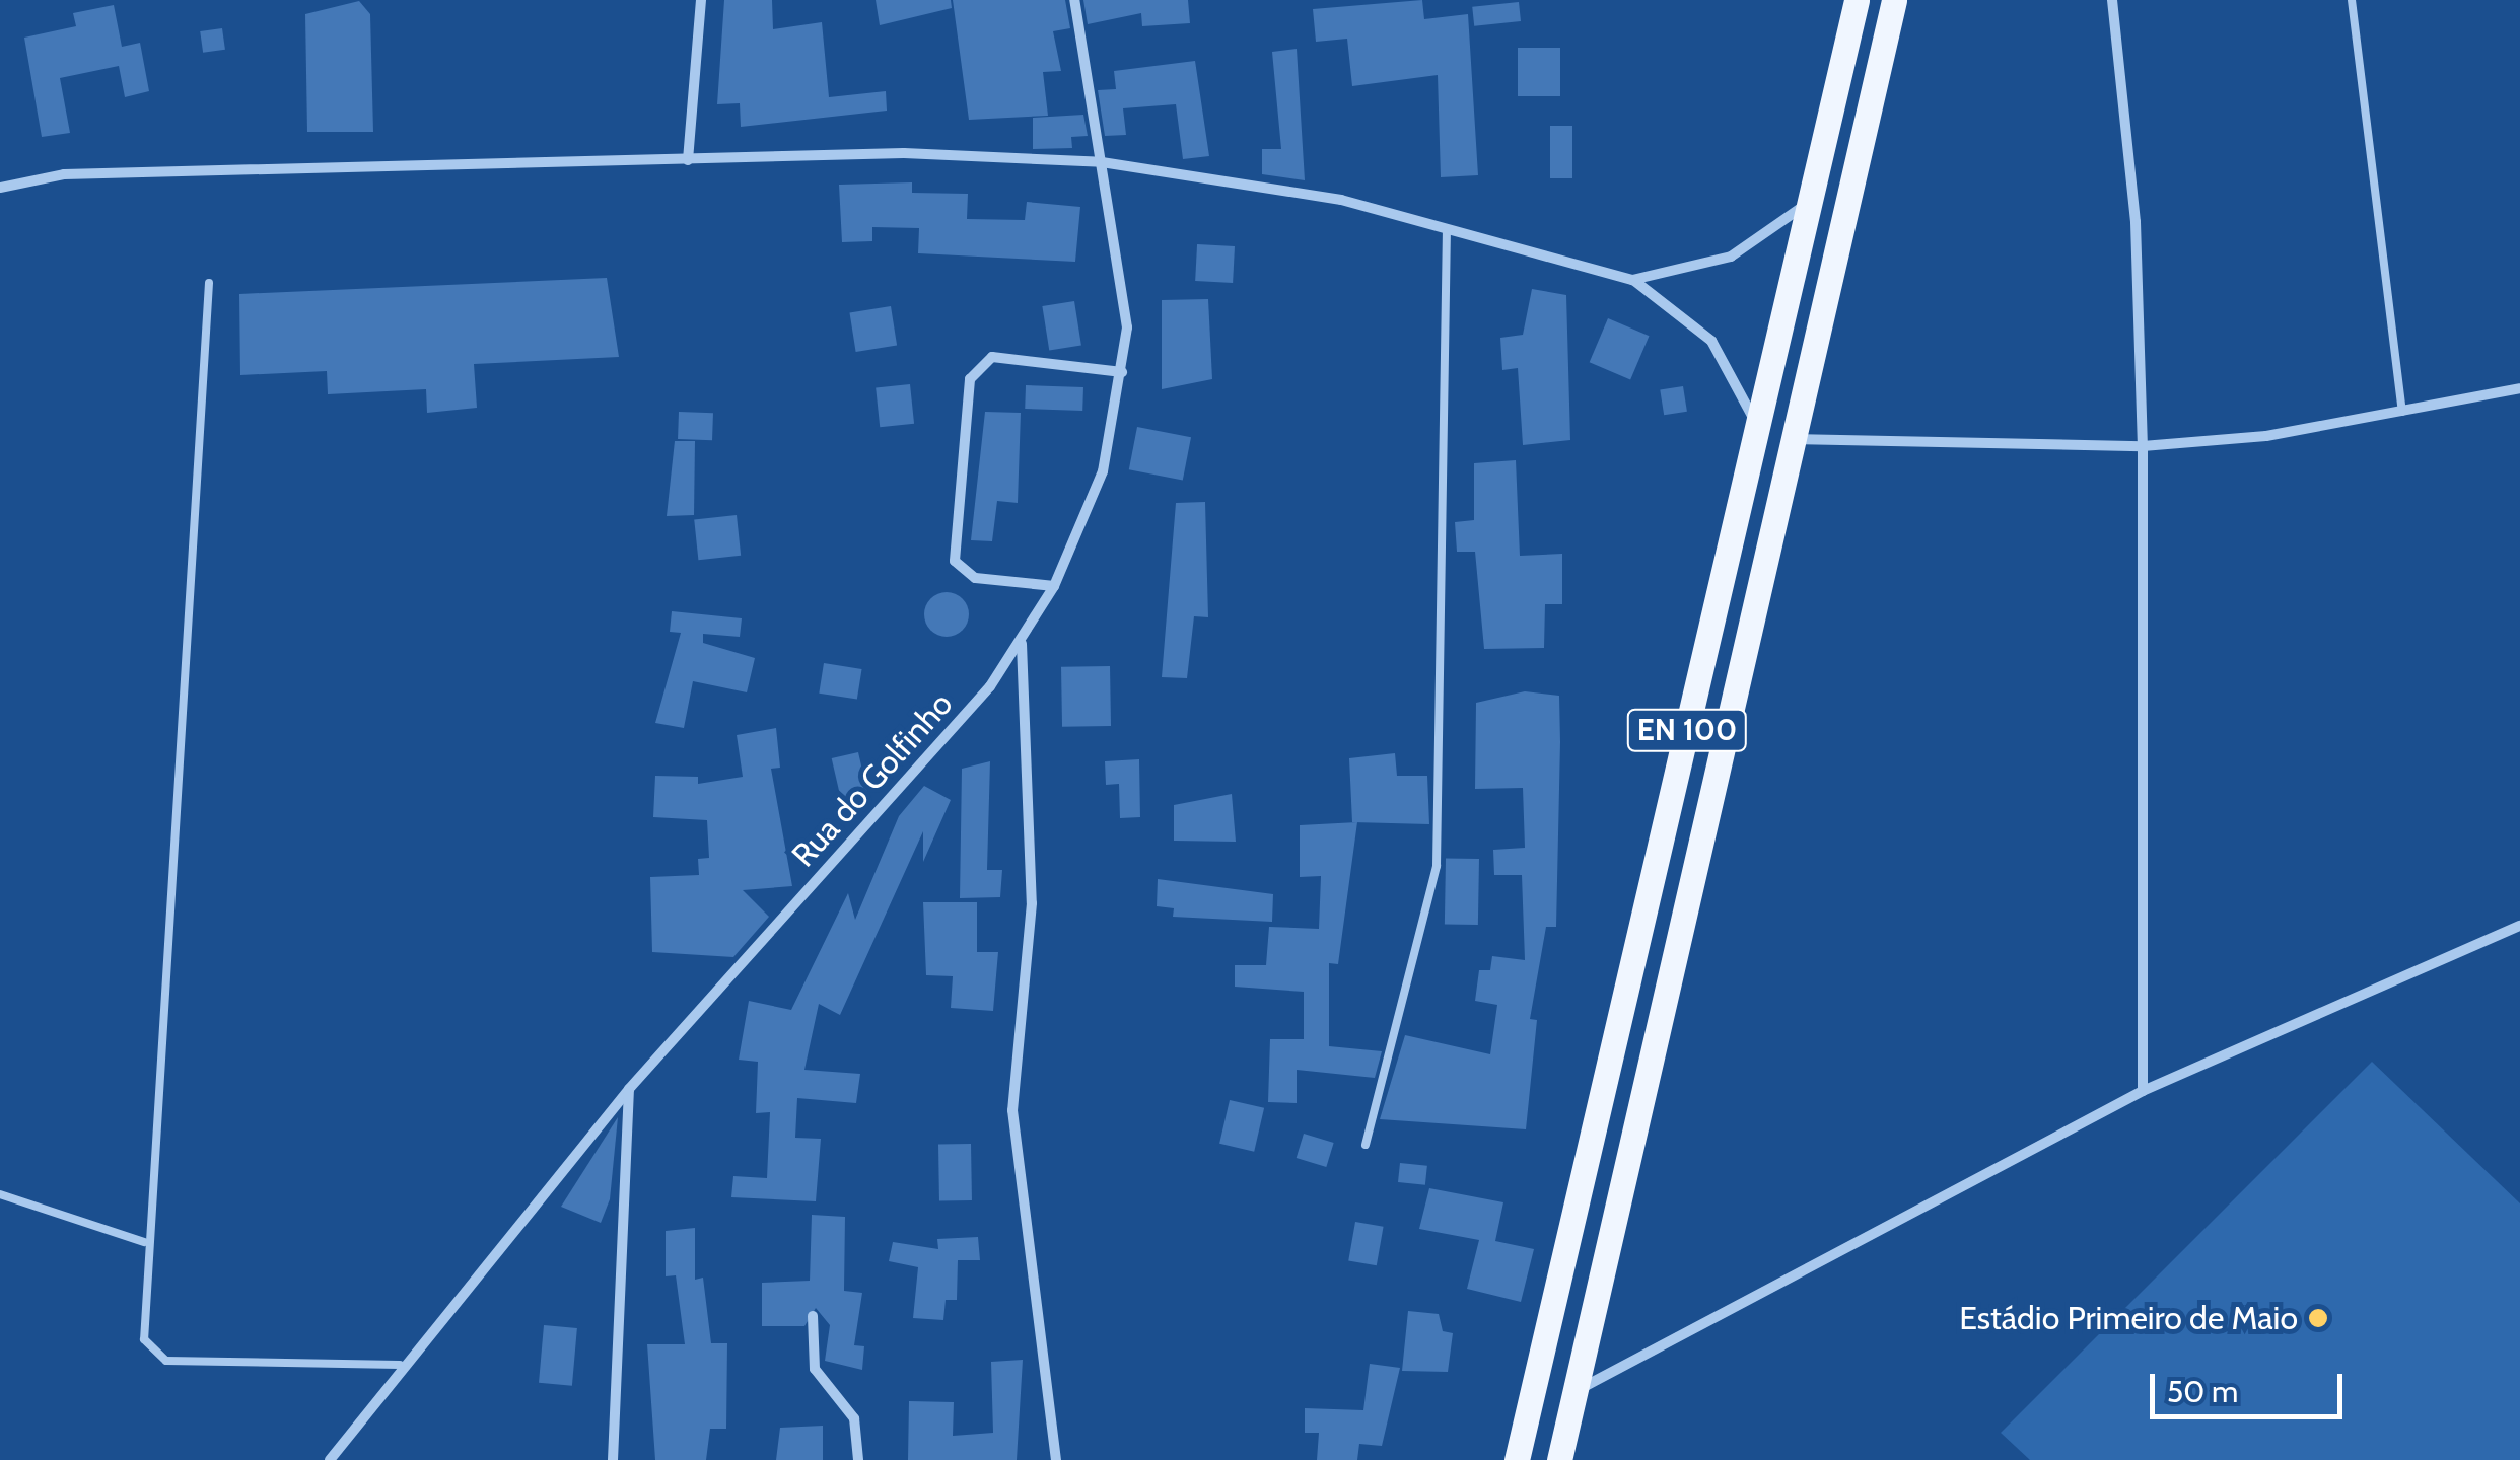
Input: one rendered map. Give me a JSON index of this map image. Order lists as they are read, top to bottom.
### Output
{
  "streets": {
    "main road": ["EN 100"],
    "street": ["Rua do Golfinho"]
  },
  "places": ["Estádio Primeiro de Maio"],
  "scale_bar": "50 m"
}
